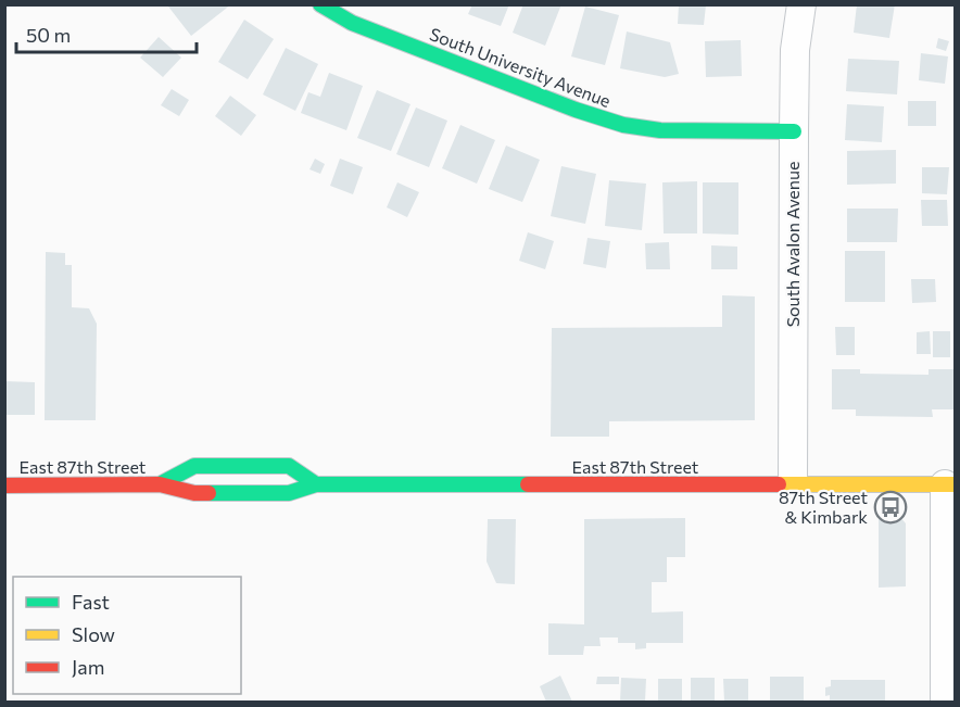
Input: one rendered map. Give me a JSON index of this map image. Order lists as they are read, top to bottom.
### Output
{
  "streets": {
    "main road": ["South University Avenue", "East 87th Street"],
    "street": ["South Avalon Avenue"]
  },
  "crossings": [
    ["South University Avenue", "South Avalon Avenue"],
    ["South Avalon Avenue", "East 87th Street"]
  ],
  "places": {
    "bus stop": ["87th Street & Kimbark"]
  },
  "legend": ["Fast", "Slow", "Jam"],
  "scale_bar": "50 m"
}
